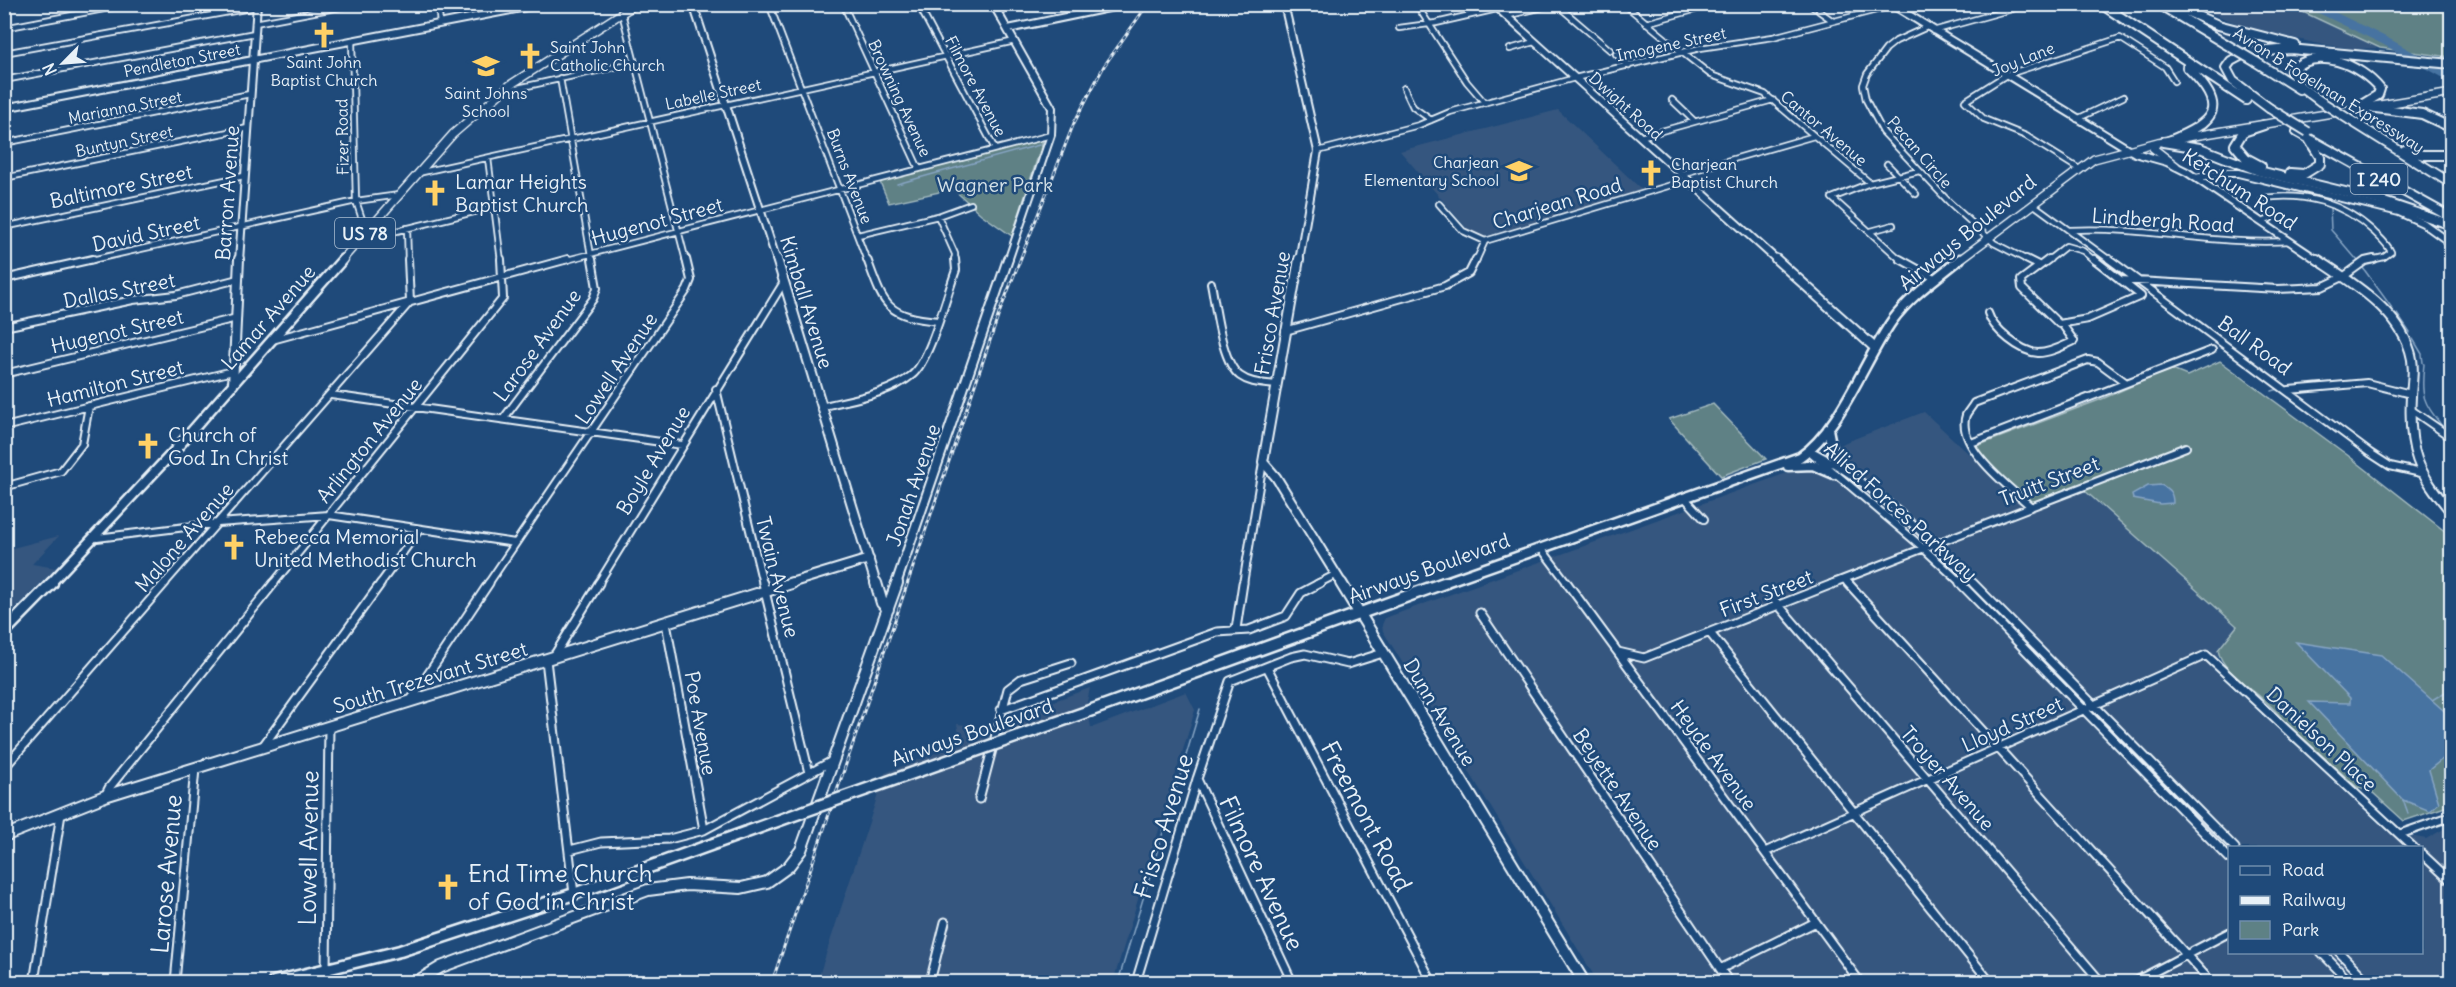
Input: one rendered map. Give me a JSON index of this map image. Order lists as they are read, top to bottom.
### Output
{
  "streets": {
    "highway": ["Avron B Fogelman Expressway", "I 240"],
    "main road": ["Airways Boulevard", "US 78", "Lamar Avenue"],
    "street": [
      "Imogene Street",
      "Joy Lane",
      "Pendleton Street",
      "Filmore Avenue",
      "Labelle Street",
      "Browning Avenue",
      "Dwight Road",
      "Marianna Street",
      "Cantor Avenue",
      "Fizer Road",
      "Buntyn Street",
      "Pecan Circle",
      "Burns Avenue",
      "Baltimore Street",
      "Ketchum Road",
      "Barron Avenue",
      "Charjean Road",
      "Lindbergh Road",
      "Hugenot Street",
      "David Street",
      "Dallas Street",
      "Kimball Avenue",
      "Frisco Avenue",
      "Larose Avenue",
      "Ball Road",
      "Lowell Avenue",
      "Hamilton Street",
      "Arlington Avenue",
      "Boyle Avenue",
      "Truitt Street",
      "Jonah Avenue",
      "Allied Forces Parkway",
      "Malone Avenue",
      "Twain Avenue",
      "First Street",
      "South Trezevant Street",
      "Dunn Avenue",
      "Poe Avenue",
      "Lloyd Street",
      "Danielson Place",
      "Heyde Avenue",
      "Troyer Avenue",
      "Beyette Avenue",
      "Freemont Road"
    ]
  },
  "crossings": [
    ["Imogene Street", "Dwight Road"],
    ["Imogene Street", "Cantor Avenue"],
    ["Imogene Street", "Ketchum Road"],
    ["Imogene Street", "Frisco Avenue"],
    ["Joy Lane", "Ketchum Road"],
    ["Joy Lane", "Airways Boulevard"],
    ["Pendleton Street", "Fizer Road"],
    ["Pendleton Street", "Barron Avenue"],
    ["Filmore Avenue", "Labelle Street"],
    ["Filmore Avenue", "Hugenot Street"],
    ["Filmore Avenue", "Frisco Avenue"],
    ["Labelle Street", "Browning Avenue"],
    ["Labelle Street", "Burns Avenue"],
    ["Labelle Street", "Kimball Avenue"],
    ["Labelle Street", "Lamar Avenue"],
    ["Labelle Street", "Larose Avenue"],
    ["Labelle Street", "Lowell Avenue"],
    ["Labelle Street", "Arlington Avenue"],
    ["Labelle Street", "Jonah Avenue"],
    ["Browning Avenue", "Hugenot Street"],
    ["Dwight Road", "Charjean Road"],
    ["Dwight Road", "Airways Boulevard"],
    ["Marianna Street", "Barron Avenue"],
    ["Fizer Road", "David Street"],
    ["Fizer Road", "Lamar Avenue"],
    ["Buntyn Street", "Barron Avenue"],
    ["Pecan Circle", "Ketchum Road"],
    ["Pecan Circle", "Airways Boulevard"],
    ["Burns Avenue", "Hugenot Street"],
    ["Baltimore Street", "Barron Avenue"],
    ["Ketchum Road", "Lindbergh Road"],
    ["Ketchum Road", "Airways Boulevard"],
    ["Ketchum Road", "Ball Road"],
    ["Barron Avenue", "Hugenot Street"],
    ["Barron Avenue", "David Street"],
    ["Barron Avenue", "Dallas Street"],
    ["Barron Avenue", "Lamar Avenue"],
    ["Barron Avenue", "Hamilton Street"],
    ["Charjean Road", "Frisco Avenue"],
    ["Lindbergh Road", "Ball Road"],
    ["Hugenot Street", "Kimball Avenue"],
    ["Hugenot Street", "Lamar Avenue"],
    ["Hugenot Street", "Larose Avenue"],
    ["Hugenot Street", "Lowell Avenue"],
    ["Hugenot Street", "Arlington Avenue"],
    ["Hugenot Street", "Jonah Avenue"],
    ["Hugenot Street", "Malone Avenue"],
    ["Airways Boulevard", "Frisco Avenue"],
    ["Airways Boulevard", "Ball Road"],
    ["Airways Boulevard", "Lowell Avenue"],
    ["Airways Boulevard", "Allied Forces Parkway"],
    ["Airways Boulevard", "Dunn Avenue"],
    ["Airways Boulevard", "Heyde Avenue"],
    ["David Street", "Lamar Avenue"],
    ["Kimball Avenue", "Boyle Avenue"],
    ["Kimball Avenue", "Jonah Avenue"],
    ["Kimball Avenue", "South Trezevant Street"],
    ["Frisco Avenue", "Dunn Avenue"],
    ["Frisco Avenue", "Freemont Road"],
    ["Lamar Avenue", "Lowell Avenue"],
    ["Larose Avenue", "South Trezevant Street"],
    ["Lowell Avenue", "South Trezevant Street"],
    ["Arlington Avenue", "South Trezevant Street"],
    ["Boyle Avenue", "Twain Avenue"],
    ["Boyle Avenue", "South Trezevant Street"],
    ["Truitt Street", "Allied Forces Parkway"],
    ["Truitt Street", "First Street"],
    ["Allied Forces Parkway", "First Street"],
    ["Allied Forces Parkway", "Lloyd Street"],
    ["Twain Avenue", "South Trezevant Street"],
    ["First Street", "Heyde Avenue"],
    ["First Street", "Troyer Avenue"],
    ["South Trezevant Street", "Poe Avenue"],
    ["Lloyd Street", "Danielson Place"],
    ["Lloyd Street", "Heyde Avenue"],
    ["Lloyd Street", "Troyer Avenue"]
  ],
  "parks": ["Wagner Park"],
  "places": {
    "church": [
      "Saint John Baptist Church",
      "Saint John Catholic Church",
      "Charjean Baptist Church",
      "Lamar Heights Baptist Church",
      "Church of God In Christ",
      "Rebecca Memorial United Methodist Church",
      "End Time Church of God in Christ"
    ],
    "school or university": ["Saint Johns School", "Charjean Elementary School"]
  },
  "legend": ["Road", "Railway", "Park"],
  "north": "bottom left"
}
